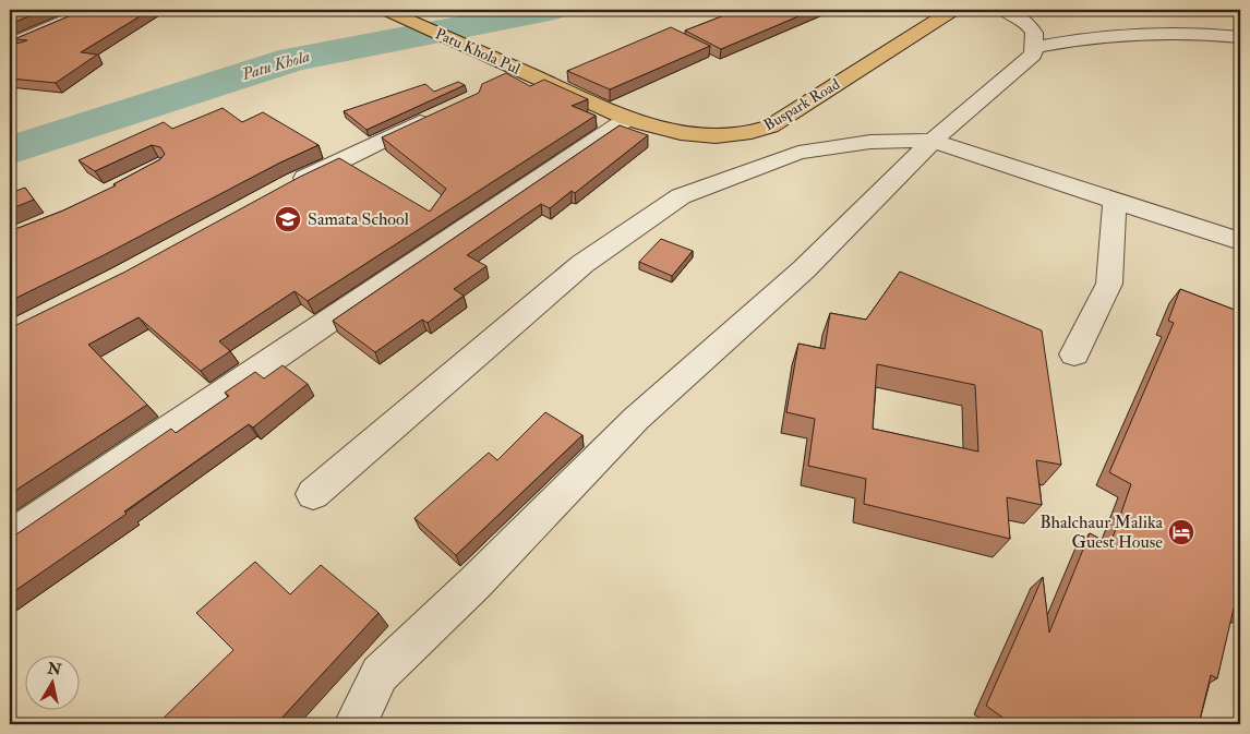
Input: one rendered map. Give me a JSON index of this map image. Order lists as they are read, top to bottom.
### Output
{
  "streets": {
    "main road": ["Patu Khola Pul", "Buspark Road"]
  },
  "crossings": [
    ["Patu Khola Pul", "Buspark Road"]
  ],
  "water": ["Patu Khola"],
  "places": {
    "school or university": ["Samata School"],
    "hotel": ["Bhalchaur Malika Guest House"]
  },
  "north": "top"
}
